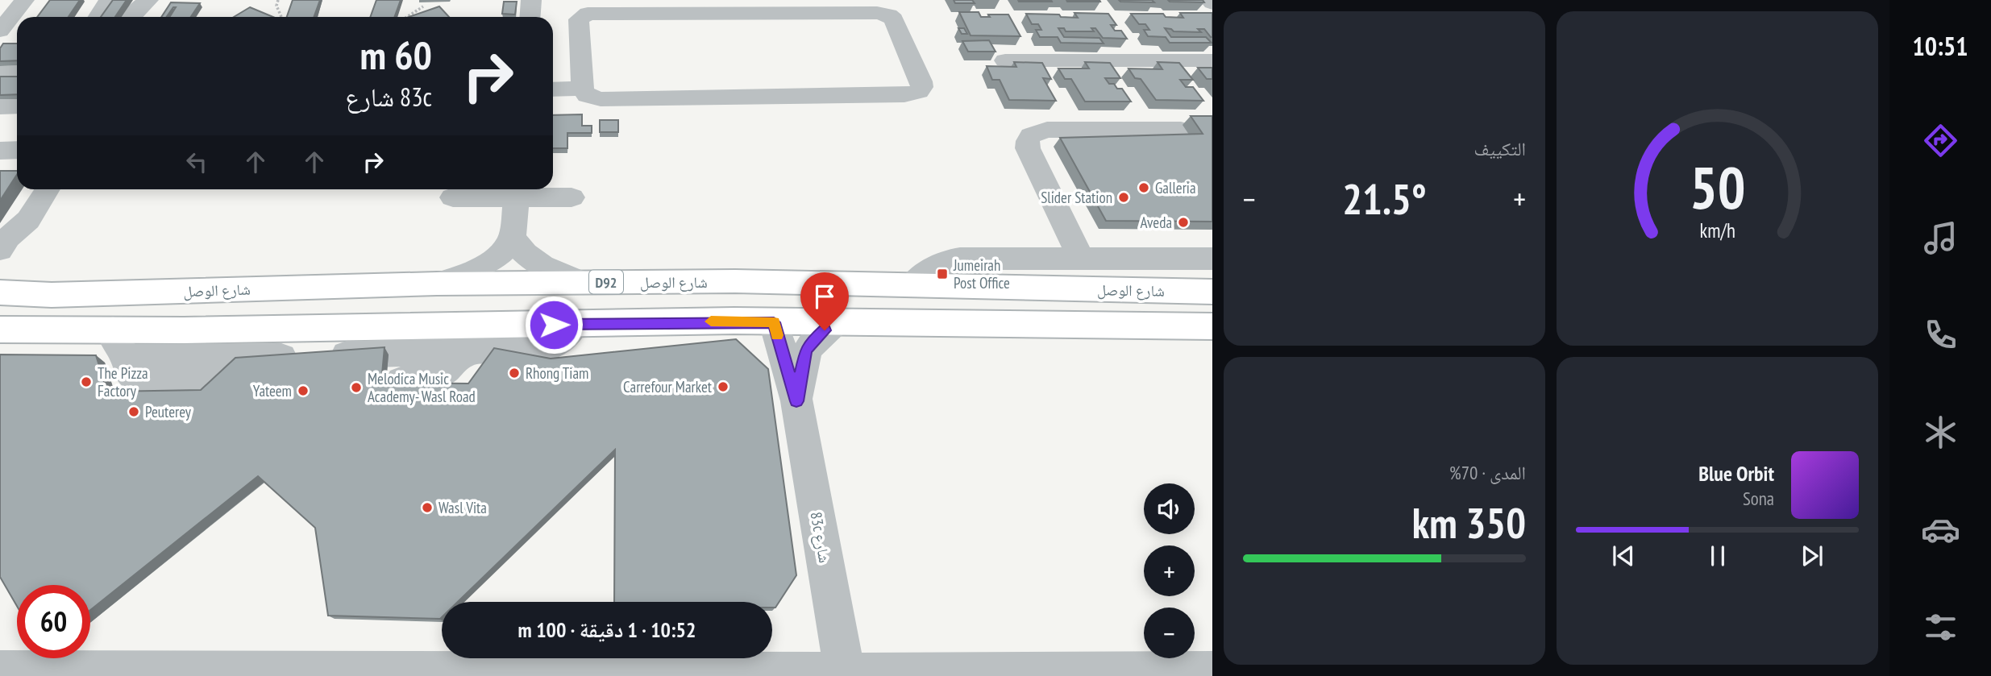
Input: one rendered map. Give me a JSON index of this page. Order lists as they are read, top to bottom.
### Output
{
  "streets": {
    "main road": ["D92", "شارع الوصل"],
    "street": ["83c شارع"]
  },
  "places": {
    "other": [
      "Galleria",
      "Slider Station",
      "Aveda",
      "Rhong Tiam",
      "The Pizza Factory",
      "Carrefour Market",
      "Melodica Music Academy- Wasl Road",
      "Yateem",
      "Peuterey",
      "Wasl Vita"
    ],
    "transit": ["Jumeirah Post Office"]
  },
  "page": {
    "tabs": "10:51",
    "tile": [
      "التكييف",
      ["المدى · 70%", "350 km"]
    ],
    "turn": ["60 m", "83c شارع"],
    "heat": ["−", "21.5°", "+"],
    "song": ["Blue Orbit", "Sona"],
    "map_buttons": ["+", "−"],
    "limit": "60",
    "trip": "10:52 · 1 دقيقة · 100 m",
    "gauge": ["50", "km/h"]
  }
}
